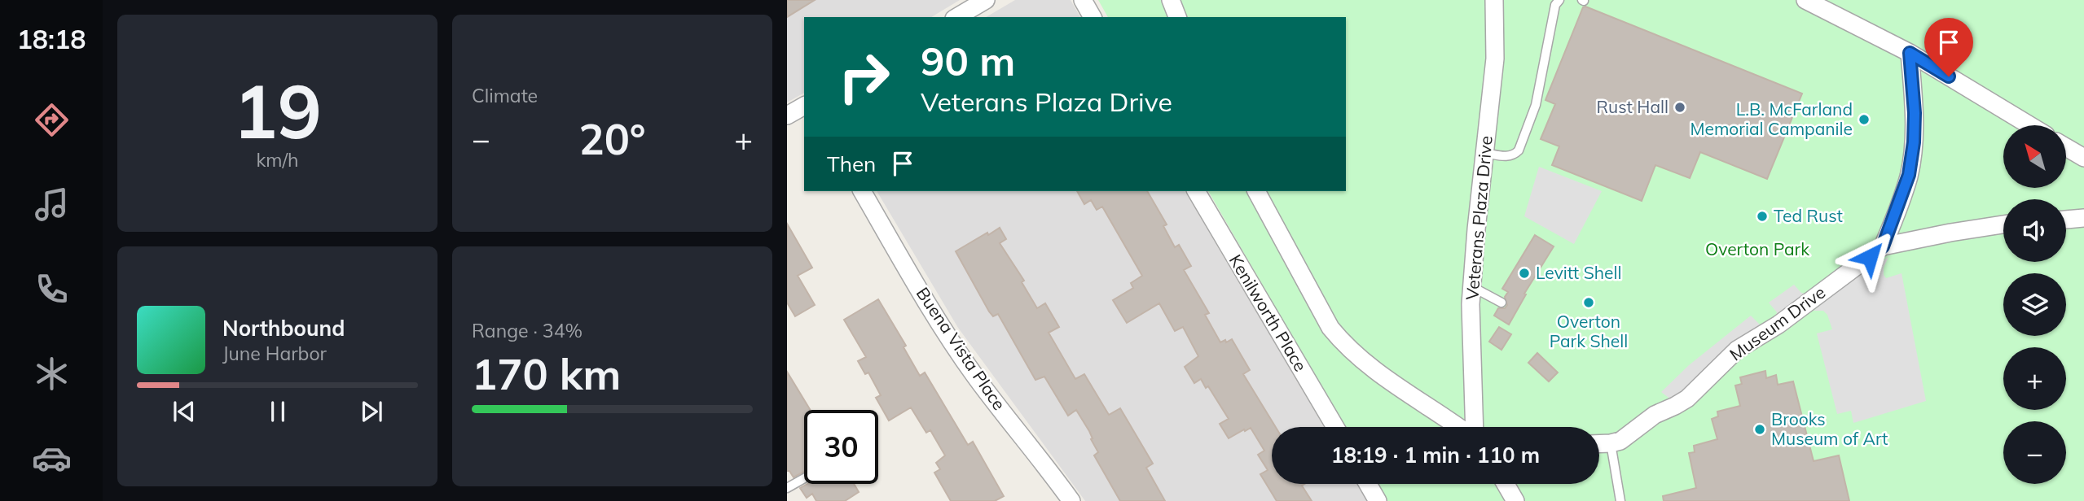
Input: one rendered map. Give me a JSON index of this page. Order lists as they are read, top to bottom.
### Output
{
  "streets": {
    "street": [
      "Veterans Plaza Drive",
      "Kenilworth Place",
      "Museum Drive",
      "Buena Vista Place"
    ]
  },
  "parks": ["Overton Park"],
  "places": [
    "Rust Hall",
    "L.B. McFarland Memorial Campanile",
    "Ted Rust",
    "Levitt Shell",
    "Overton Park Shell",
    "Brooks Museum of Art"
  ],
  "north": "top left",
  "page": {
    "tabs": "18:18",
    "tile": [
      ["19", "km/h"],
      "Climate",
      ["Range · 34%", "170 km"]
    ],
    "turn": ["90 m", "Veterans Plaza Drive"],
    "heat": ["−", "20°", "+"],
    "map_buttons": ["+", "−"],
    "then": "Then",
    "song": ["Northbound", "June Harbor"],
    "limit": "30",
    "trip": "18:19 · 1 min · 110 m"
  }
}
